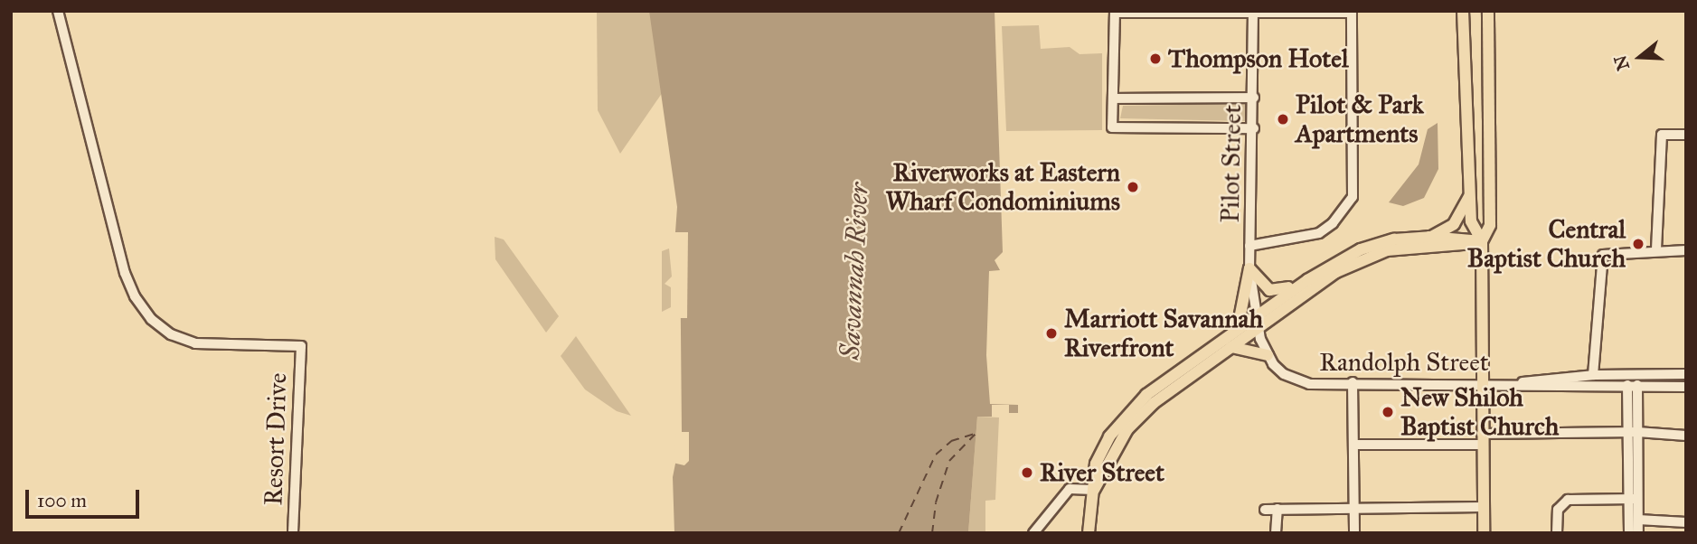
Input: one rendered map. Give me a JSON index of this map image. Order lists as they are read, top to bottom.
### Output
{
  "streets": {
    "street": ["Pilot Street", "Randolph Street", "Resort Drive"]
  },
  "crossings": [
    ["Pilot Street", "Randolph Street"]
  ],
  "water": ["Savannah River"],
  "places": [
    "Thompson Hotel",
    "Pilot & Park Apartments",
    "Riverworks at Eastern Wharf Condominiums",
    "Central Baptist Church",
    "Marriott Savannah Riverfront",
    "New Shiloh Baptist Church",
    "River Street"
  ],
  "scale_bar": "100 m",
  "north": "left"
}
